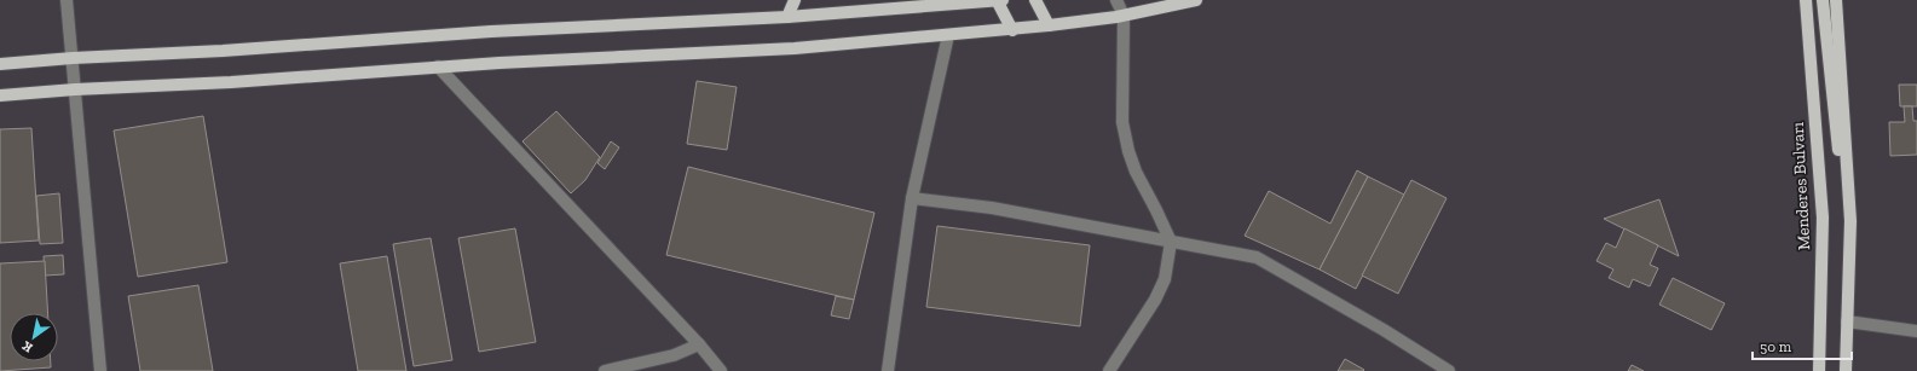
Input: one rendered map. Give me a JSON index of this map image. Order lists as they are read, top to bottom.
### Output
{
  "streets": {
    "main road": ["Menderes Bulvarı"]
  },
  "scale_bar": "50 m",
  "north": "bottom left"
}
